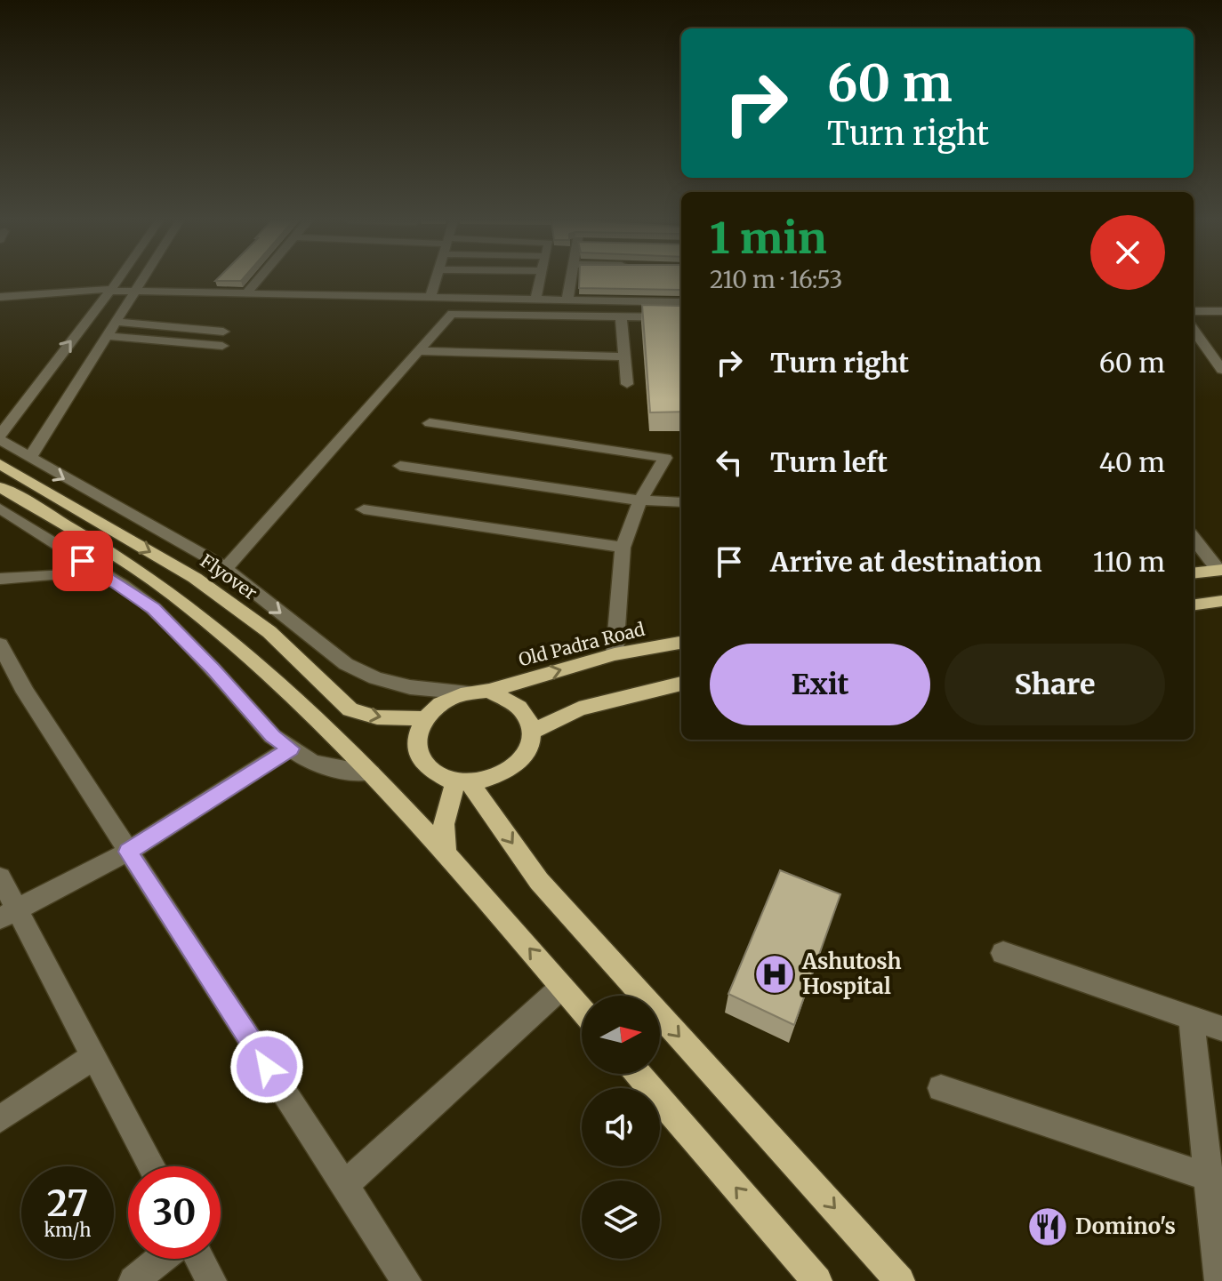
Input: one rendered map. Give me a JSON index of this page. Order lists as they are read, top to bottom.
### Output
{
  "streets": {
    "main road": ["Flyover", "Old Padra Road"]
  },
  "crossings": [
    ["Flyover", "Old Padra Road"]
  ],
  "places": {
    "hospital": ["Ashutosh Hospital"],
    "restaurant": ["Domino's"]
  },
  "north": "right",
  "page": {
    "turn": ["60 m", "Turn right"],
    "heading": ["1 min", "210 m · 16:53"],
    "list": [
      {
        "name": "Turn right",
        "value": "60 m"
      },
      {
        "name": "Turn left",
        "value": "40 m"
      },
      {
        "name": "Arrive at destination",
        "value": "110 m"
      }
    ],
    "buttons": ["Exit", "Share"],
    "speed": "27 km/h",
    "limit": "30"
  }
}
